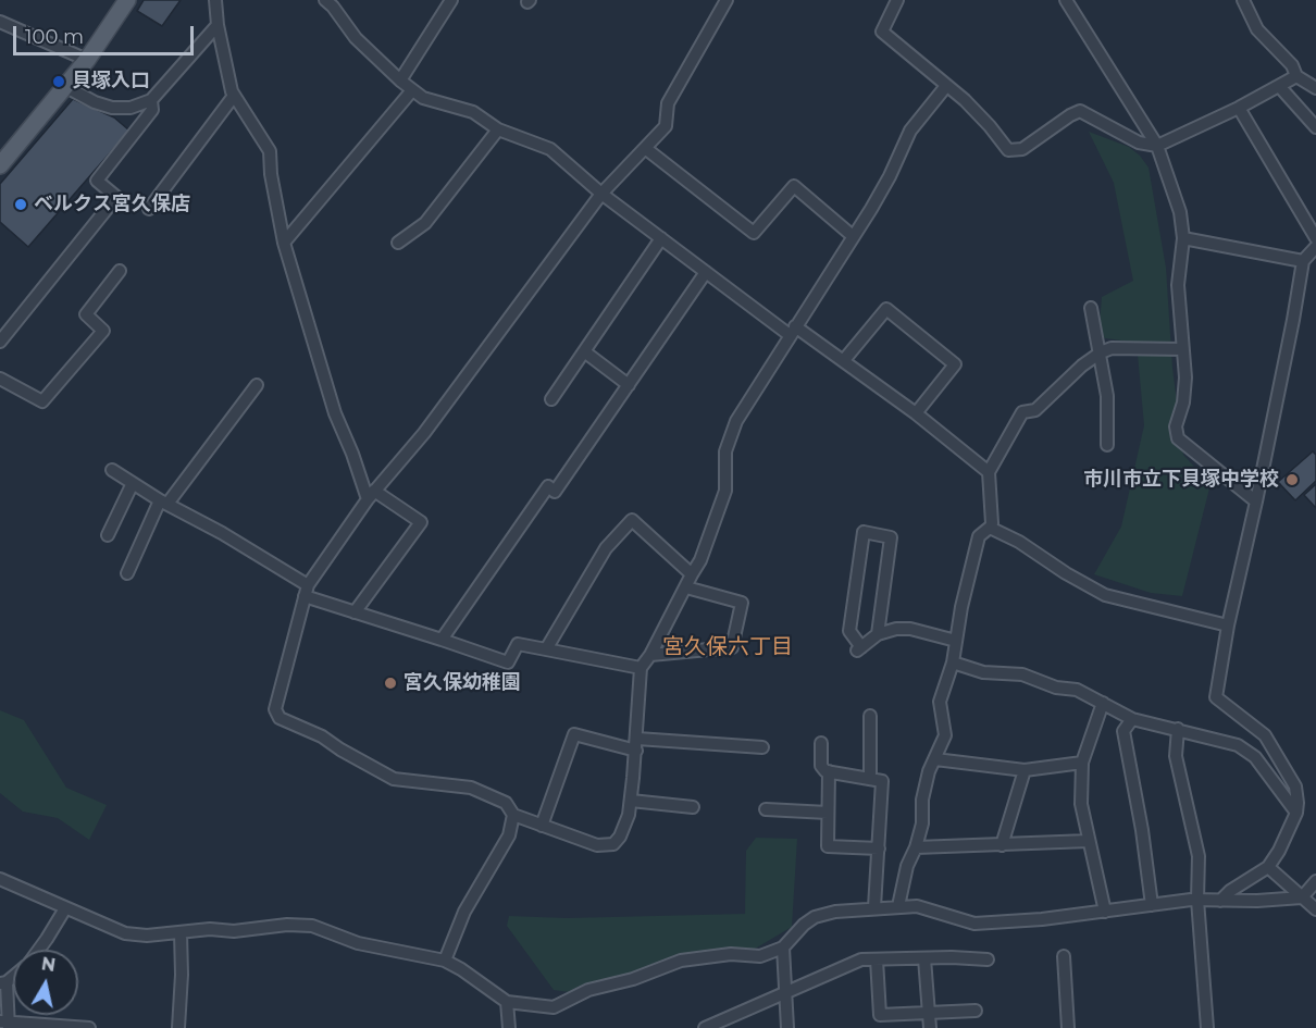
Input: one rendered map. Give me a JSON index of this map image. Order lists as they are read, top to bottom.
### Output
{
  "districts": ["宮久保六丁目"],
  "places": [
    "貝塚入口",
    "ベルクス宮久保店",
    "市川市立下貝塚中学校",
    "宮久保幼稚園"
  ],
  "scale_bar": "100 m",
  "north": "top"
}
